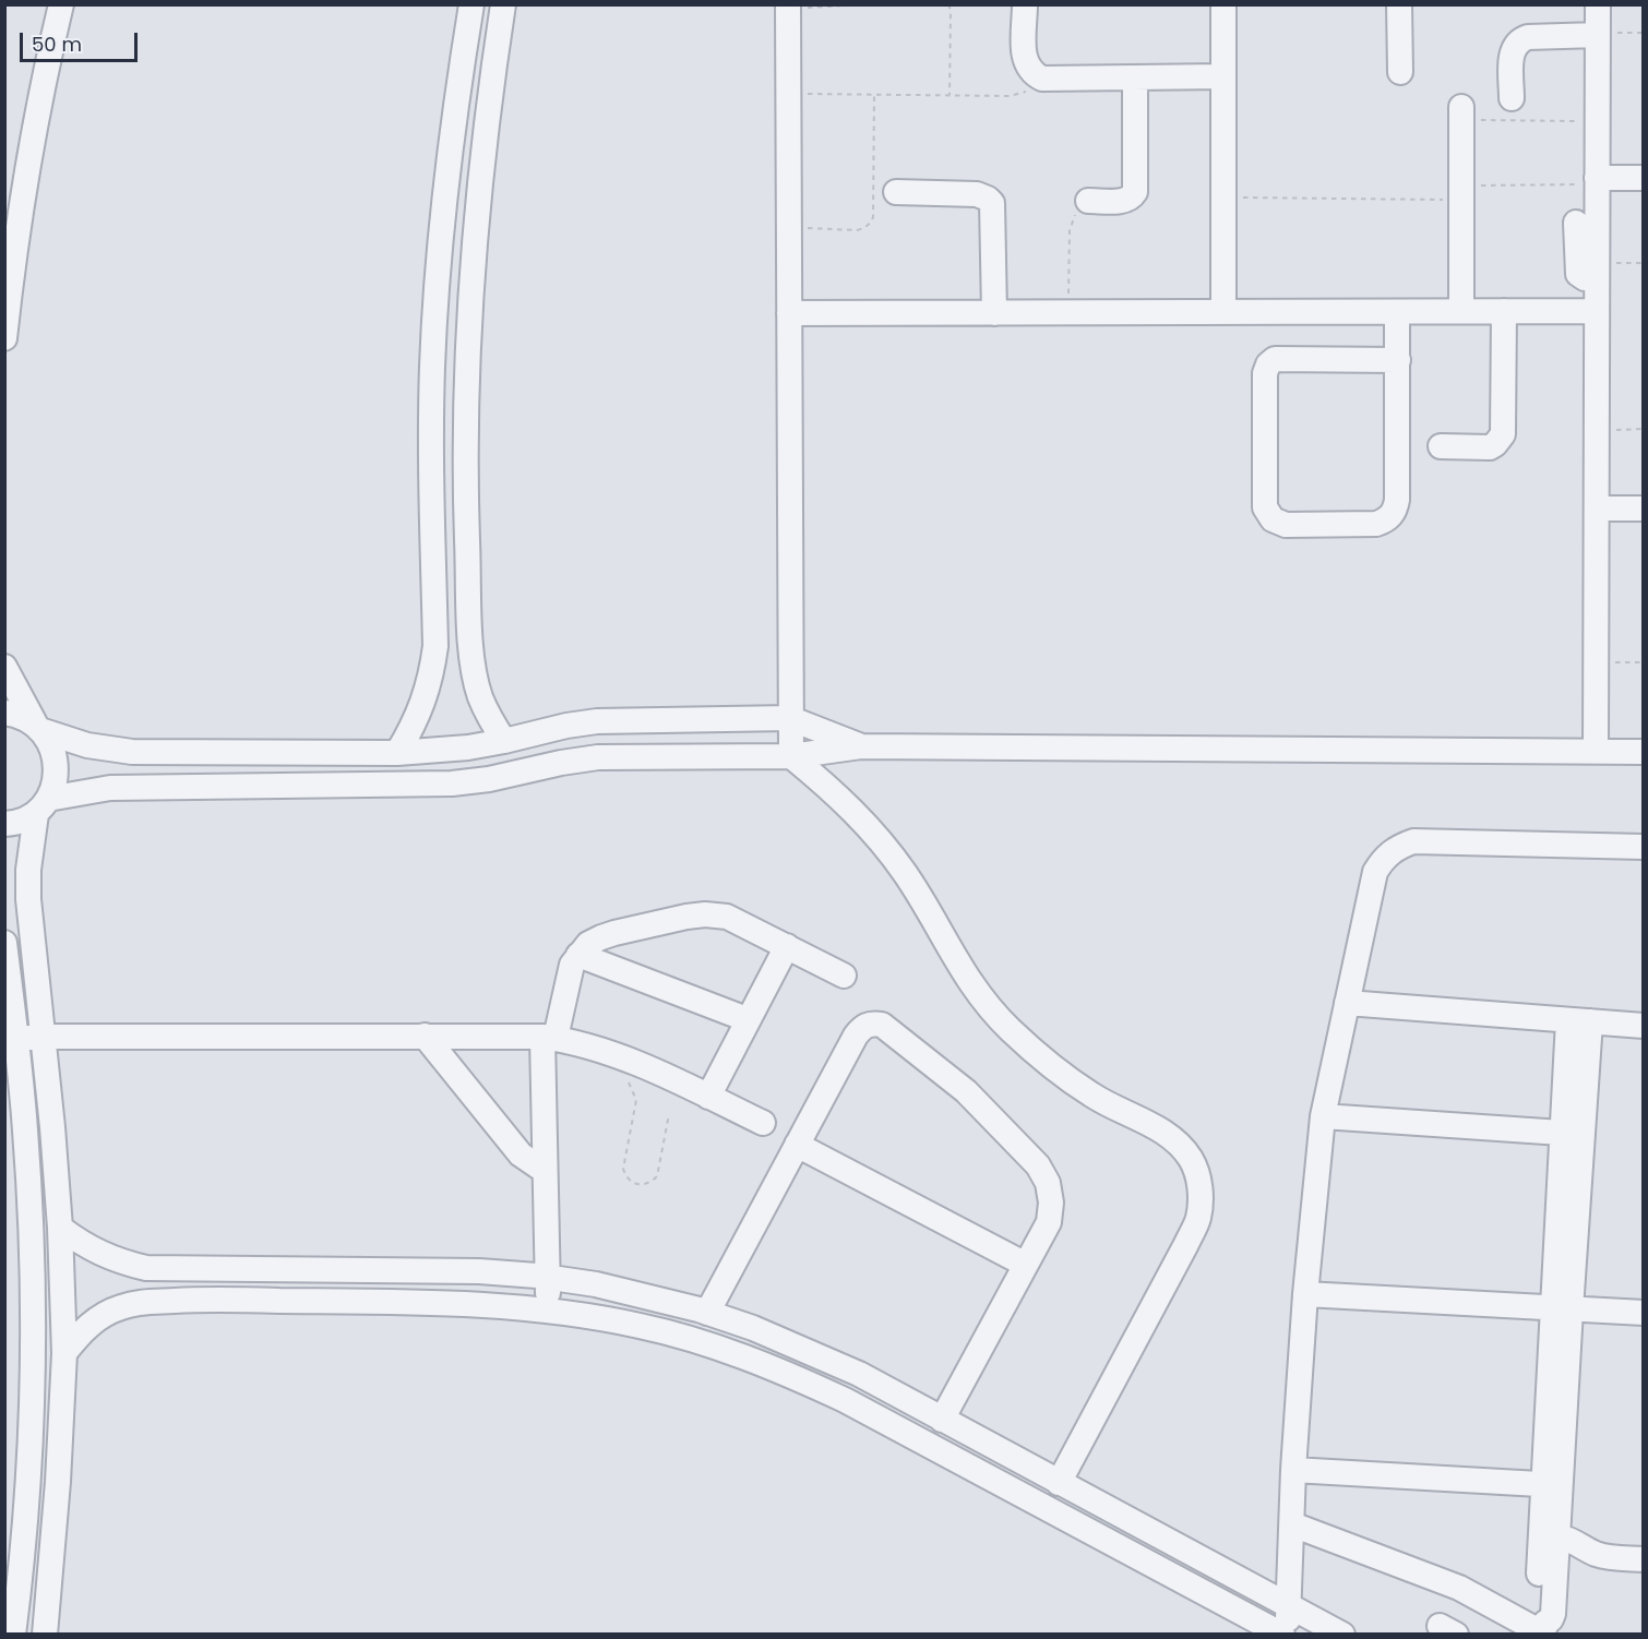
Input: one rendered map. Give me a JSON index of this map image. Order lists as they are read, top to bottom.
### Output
{
  "scale_bar": "50 m"
}
